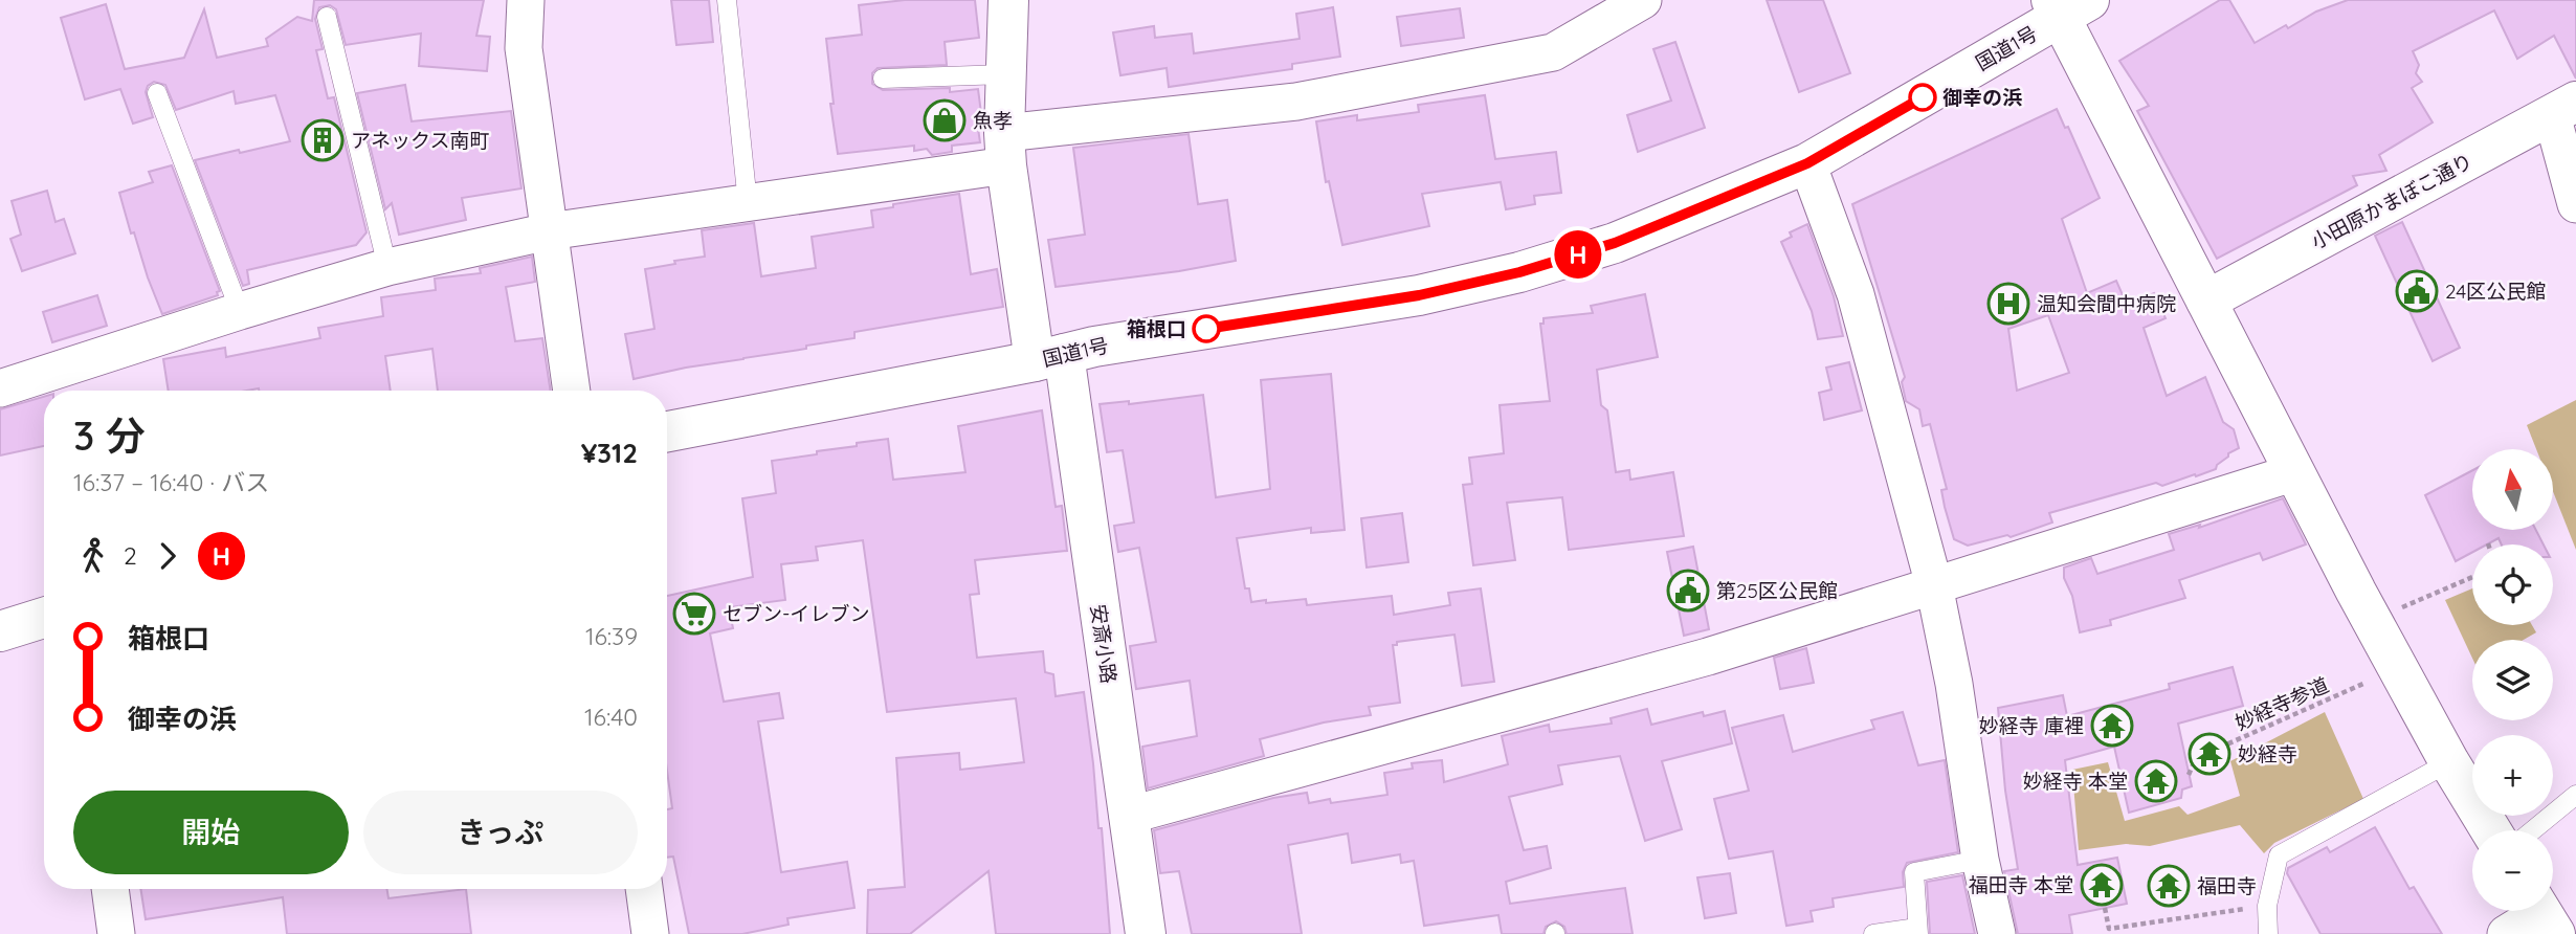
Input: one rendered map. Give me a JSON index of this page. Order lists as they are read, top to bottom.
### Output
{
  "streets": {
    "main road": ["国道1号", "小田原かまぼこ通り", "安斎小路"],
    "path": ["妙経寺参道"]
  },
  "crossings": [
    ["国道1号", "安斎小路"]
  ],
  "places": {
    "other": ["御幸の浜", "箱根口"],
    "shop": ["魚孝"],
    "building": ["アネックス南町"],
    "public building": ["24区公民館", "第25区公民館"],
    "hospital": ["温知会間中病院"],
    "supermarket": ["セブン-イレブン"],
    "temple": [
      "妙経寺 庫裡",
      "妙経寺",
      "妙経寺 本堂",
      "福田寺 本堂",
      "福田寺"
    ]
  },
  "lines": ["bus line H"],
  "north": "top",
  "page": {
    "on_map": "H",
    "heading": ["3 分", "16:37 – 16:40 · バス", "¥312"],
    "map_buttons": ["+", "−"],
    "legs": ["2", "H"],
    "list": [
      {
        "name": "箱根口",
        "value": "16:39"
      },
      {
        "name": "御幸の浜",
        "value": "16:40"
      }
    ],
    "buttons": ["開始", "きっぷ"]
  }
}
